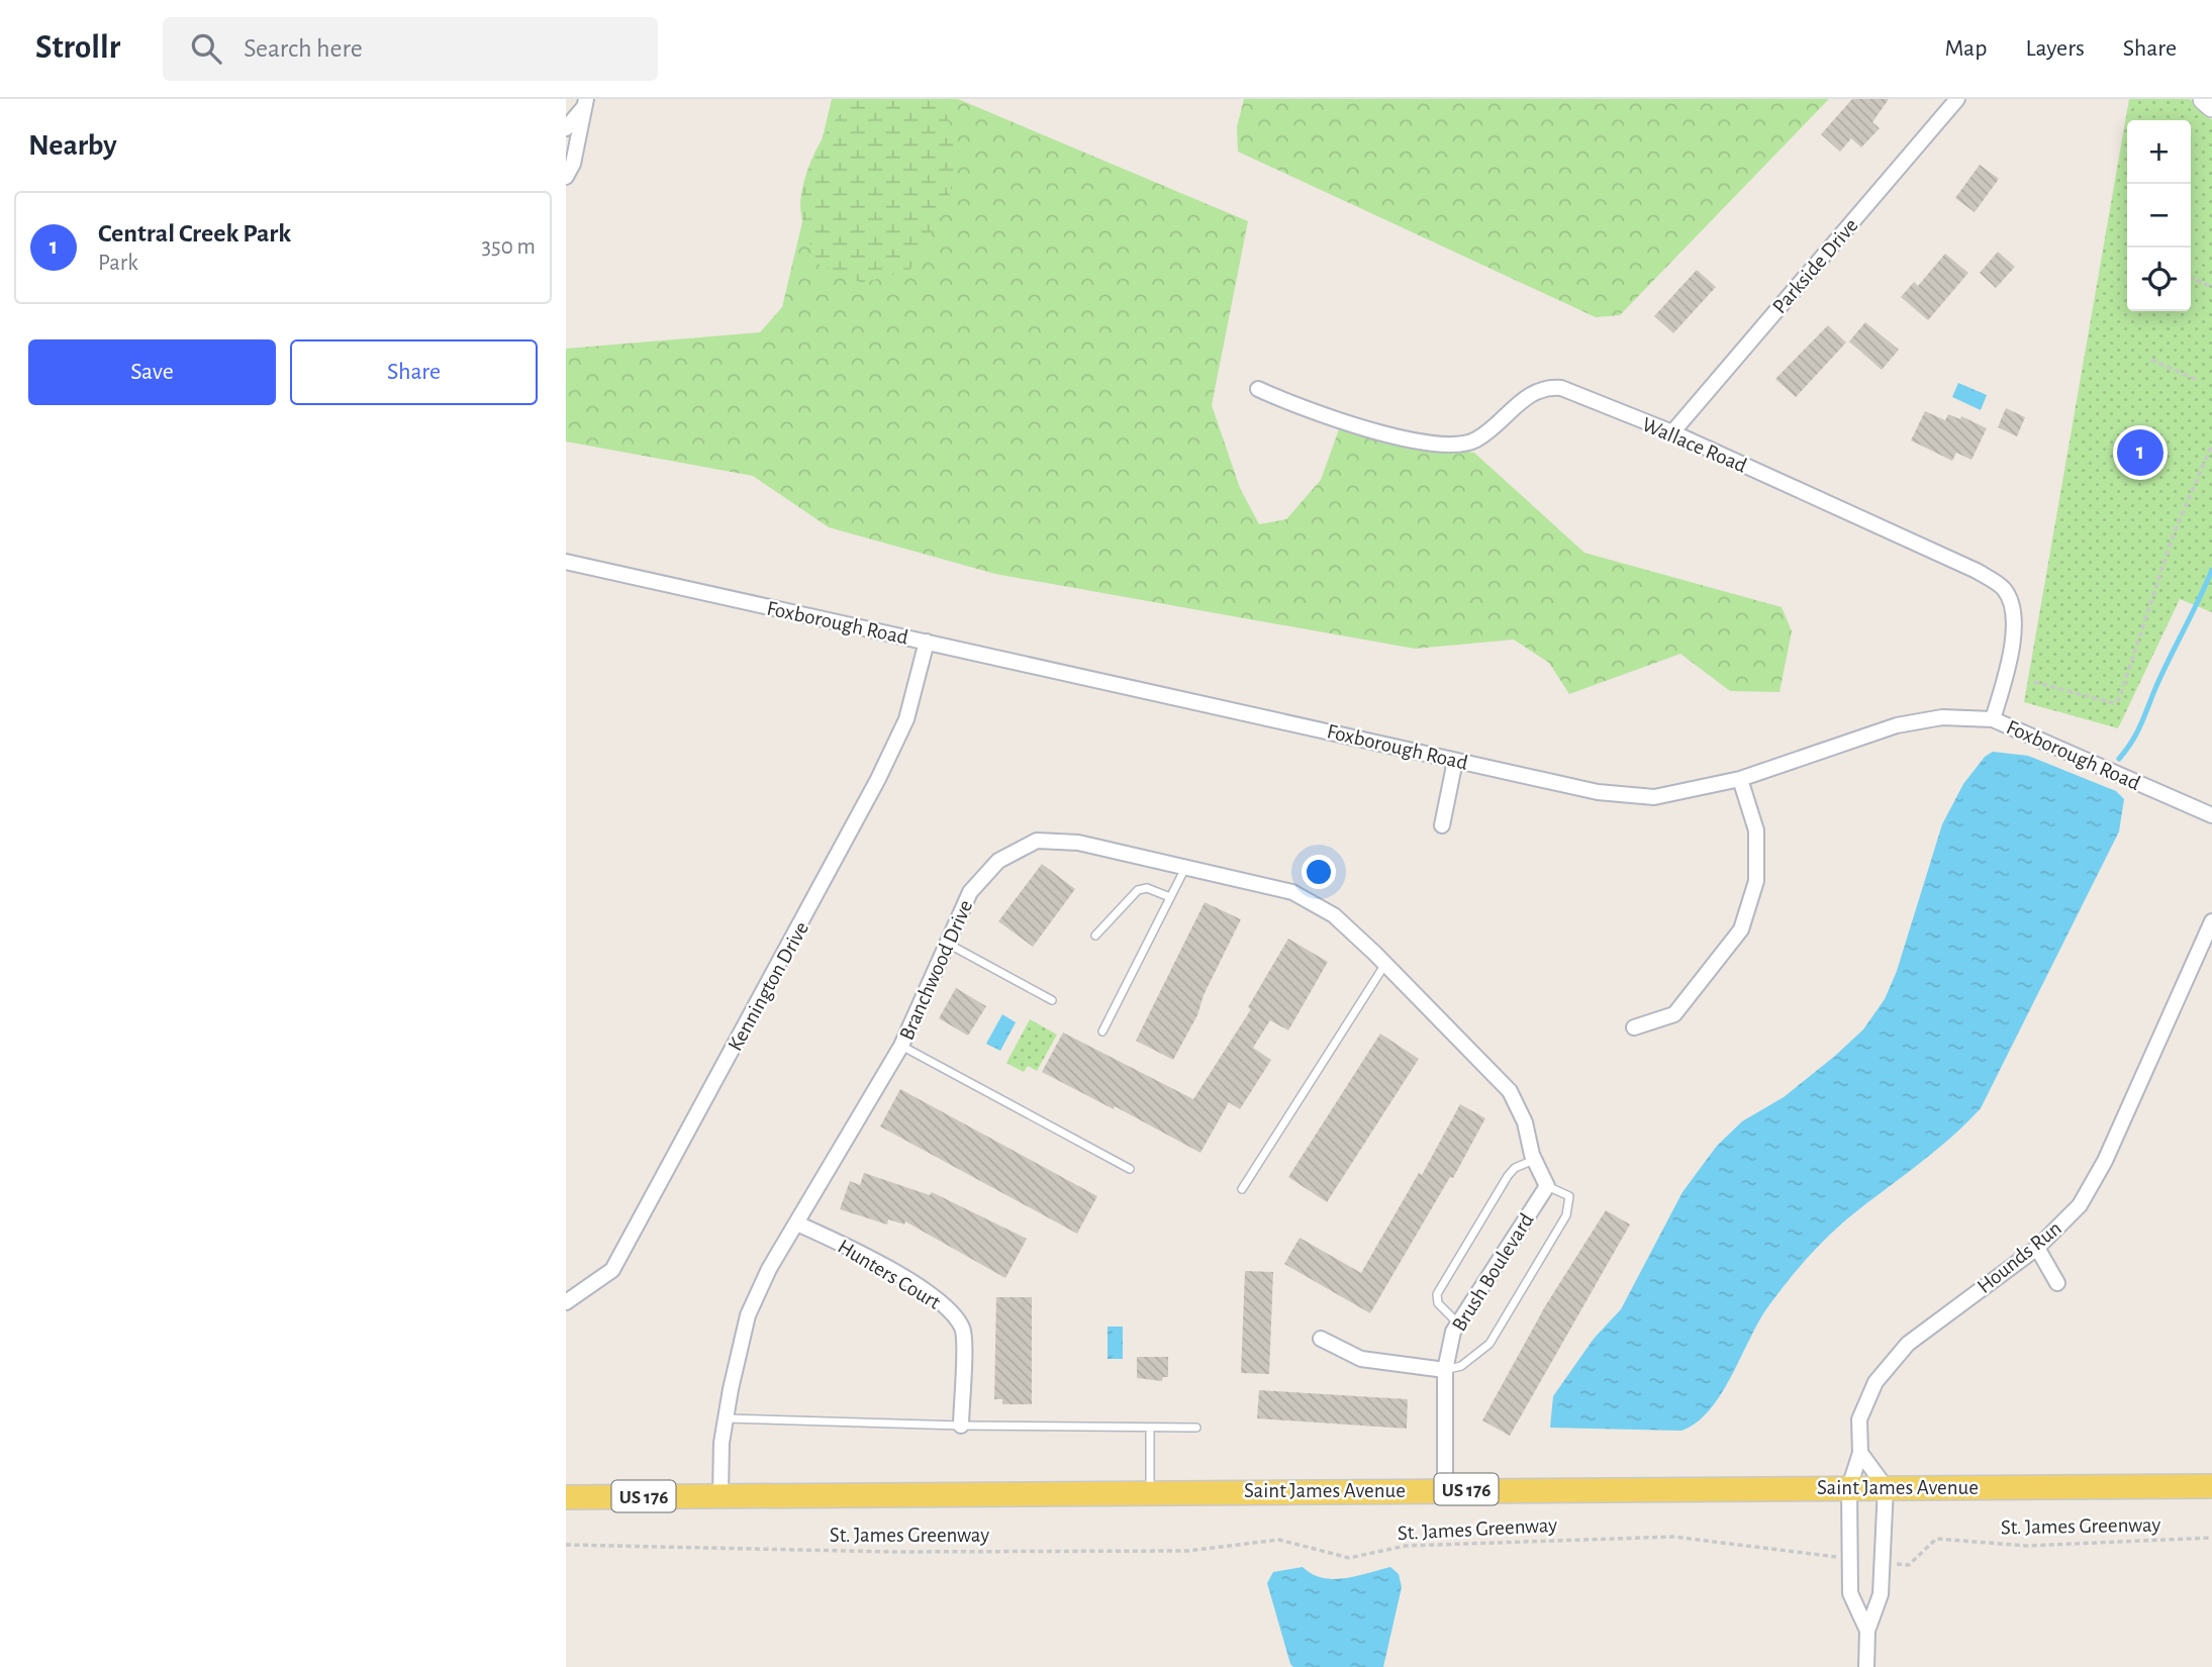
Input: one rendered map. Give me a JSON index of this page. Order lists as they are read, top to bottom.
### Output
{
  "streets": {
    "main road": ["Saint James Avenue", "US 176"],
    "street": [
      "Parkside Drive",
      "Wallace Road",
      "Foxborough Road",
      "Branchwood Drive",
      "Kennington Drive",
      "Hounds Run",
      "Brush Boulevard",
      "Hunters Court"
    ],
    "path": ["St. James Greenway"]
  },
  "crossings": [
    ["Parkside Drive", "Wallace Road"],
    ["Wallace Road", "Foxborough Road"],
    ["Foxborough Road", "Kennington Drive"],
    ["Branchwood Drive", "Brush Boulevard"],
    ["Branchwood Drive", "Hunters Court"],
    ["Branchwood Drive", "Saint James Avenue"],
    ["Hounds Run", "Saint James Avenue"],
    ["Hounds Run", "St. James Greenway"],
    ["Brush Boulevard", "Saint James Avenue"]
  ],
  "page": {
    "header": "Strollr",
    "search": "Search here",
    "nav": ["Map", "Layers", "Share"],
    "heading": "Nearby",
    "map_buttons": ["+", "−"],
    "list": [
      {
        "mark": "1",
        "name": "Central Creek Park",
        "note": "Park",
        "value": "350 m"
      }
    ],
    "buttons": ["Save", "Share"],
    "pins": "1"
  }
}
